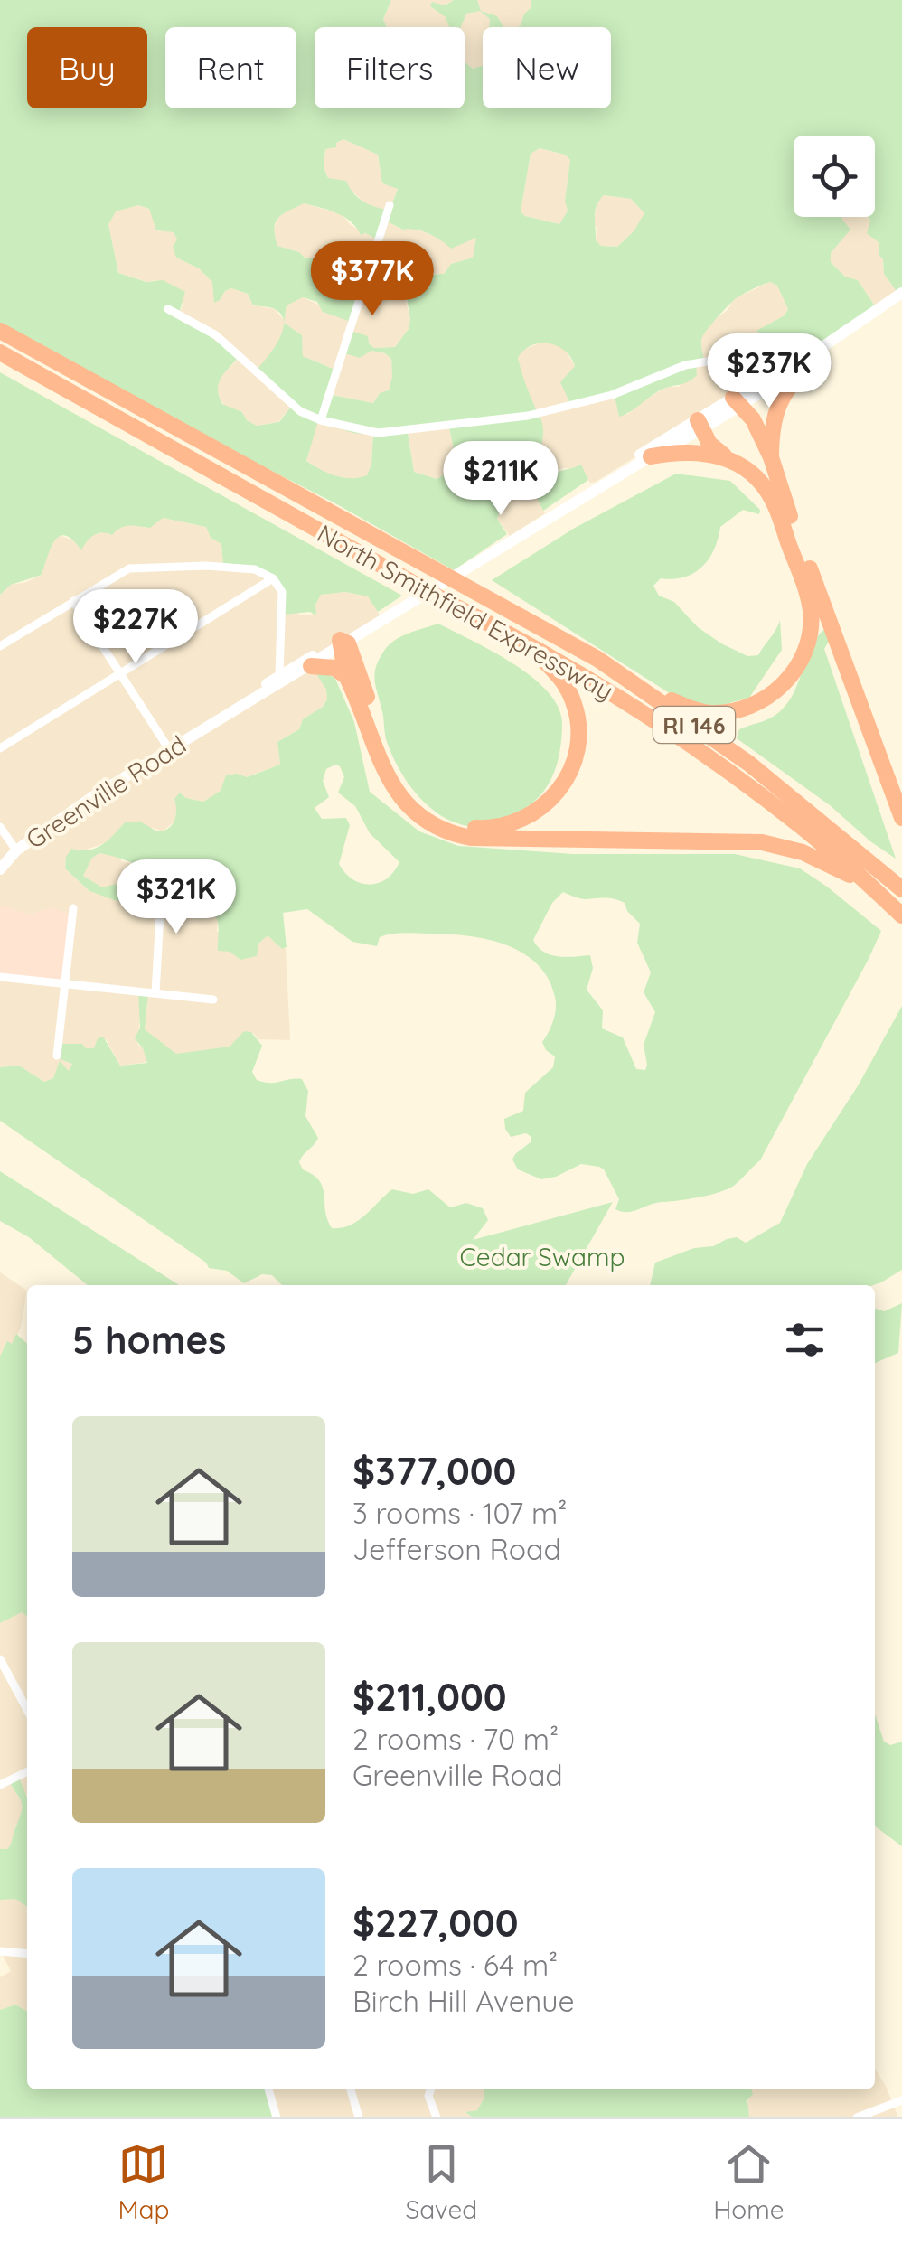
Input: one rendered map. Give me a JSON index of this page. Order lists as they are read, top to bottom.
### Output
{
  "streets": {
    "highway": ["North Smithfield Expressway", "RI 146"],
    "main road": ["Greenville Road"]
  },
  "parks": ["Cedar Swamp"],
  "page": {
    "chip": [
      "Buy",
      "Rent",
      "Filters",
      "New"
    ],
    "price": [
      "$377K",
      "$237K",
      "$211K",
      "$227K",
      "$321K"
    ],
    "heading": "5 homes",
    "list": [
      {
        "name": "$377,000",
        "note": "3 rooms · 107 m² · Jefferson Road"
      },
      {
        "name": "$211,000",
        "note": "2 rooms · 70 m² · Greenville Road"
      },
      {
        "name": "$227,000",
        "note": "2 rooms · 64 m² · Birch Hill Avenue"
      }
    ],
    "tabs": ["Map", "Saved", "Home"]
  }
}
